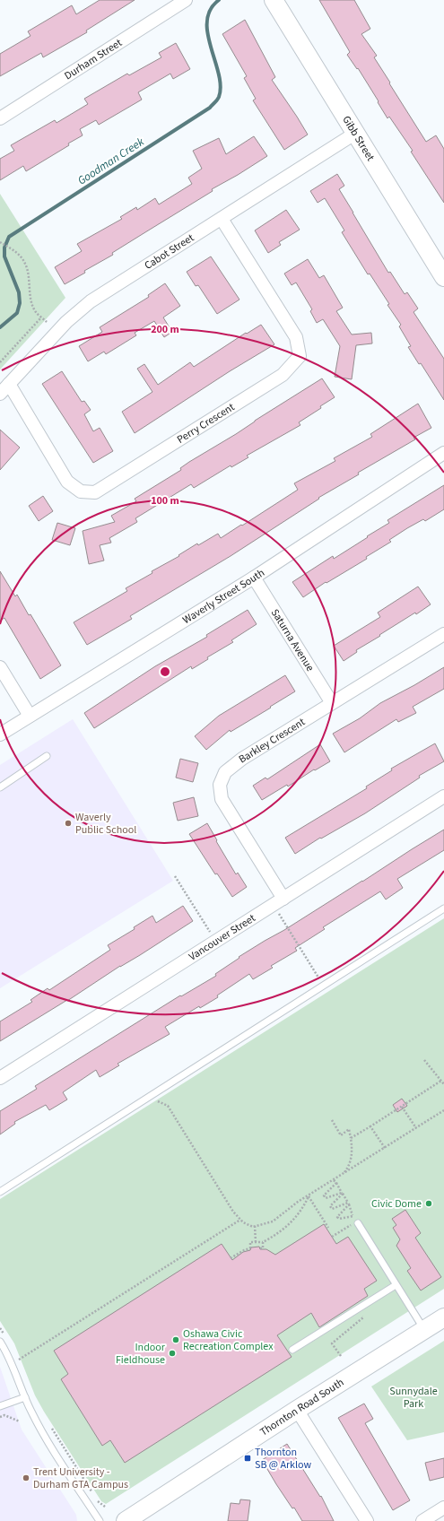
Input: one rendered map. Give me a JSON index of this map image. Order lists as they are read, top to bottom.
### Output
{
  "streets": {
    "main road": ["Gibb Street", "Thornton Road South"],
    "street": [
      "Durham Street",
      "Cabot Street",
      "Perry Crescent",
      "Waverly Street South",
      "Saturna Avenue",
      "Barkley Crescent",
      "Vancouver Street"
    ]
  },
  "crossings": [
    ["Gibb Street", "Cabot Street"],
    ["Cabot Street", "Perry Crescent"],
    ["Waverly Street South", "Saturna Avenue"],
    ["Saturna Avenue", "Barkley Crescent"],
    ["Barkley Crescent", "Vancouver Street"]
  ],
  "water": ["Goodman Creek"],
  "parks": ["Sunnydale Park"],
  "places": {
    "other": [
      "Waverly Public School",
      "Civic Dome",
      "Oshawa Civic Recreation Complex",
      "Indoor Fieldhouse",
      "Trent University - Durham GTA Campus"
    ],
    "transit": ["Thornton SB @ Arklow"]
  },
  "rings": ["200 m", "100 m"]
}
